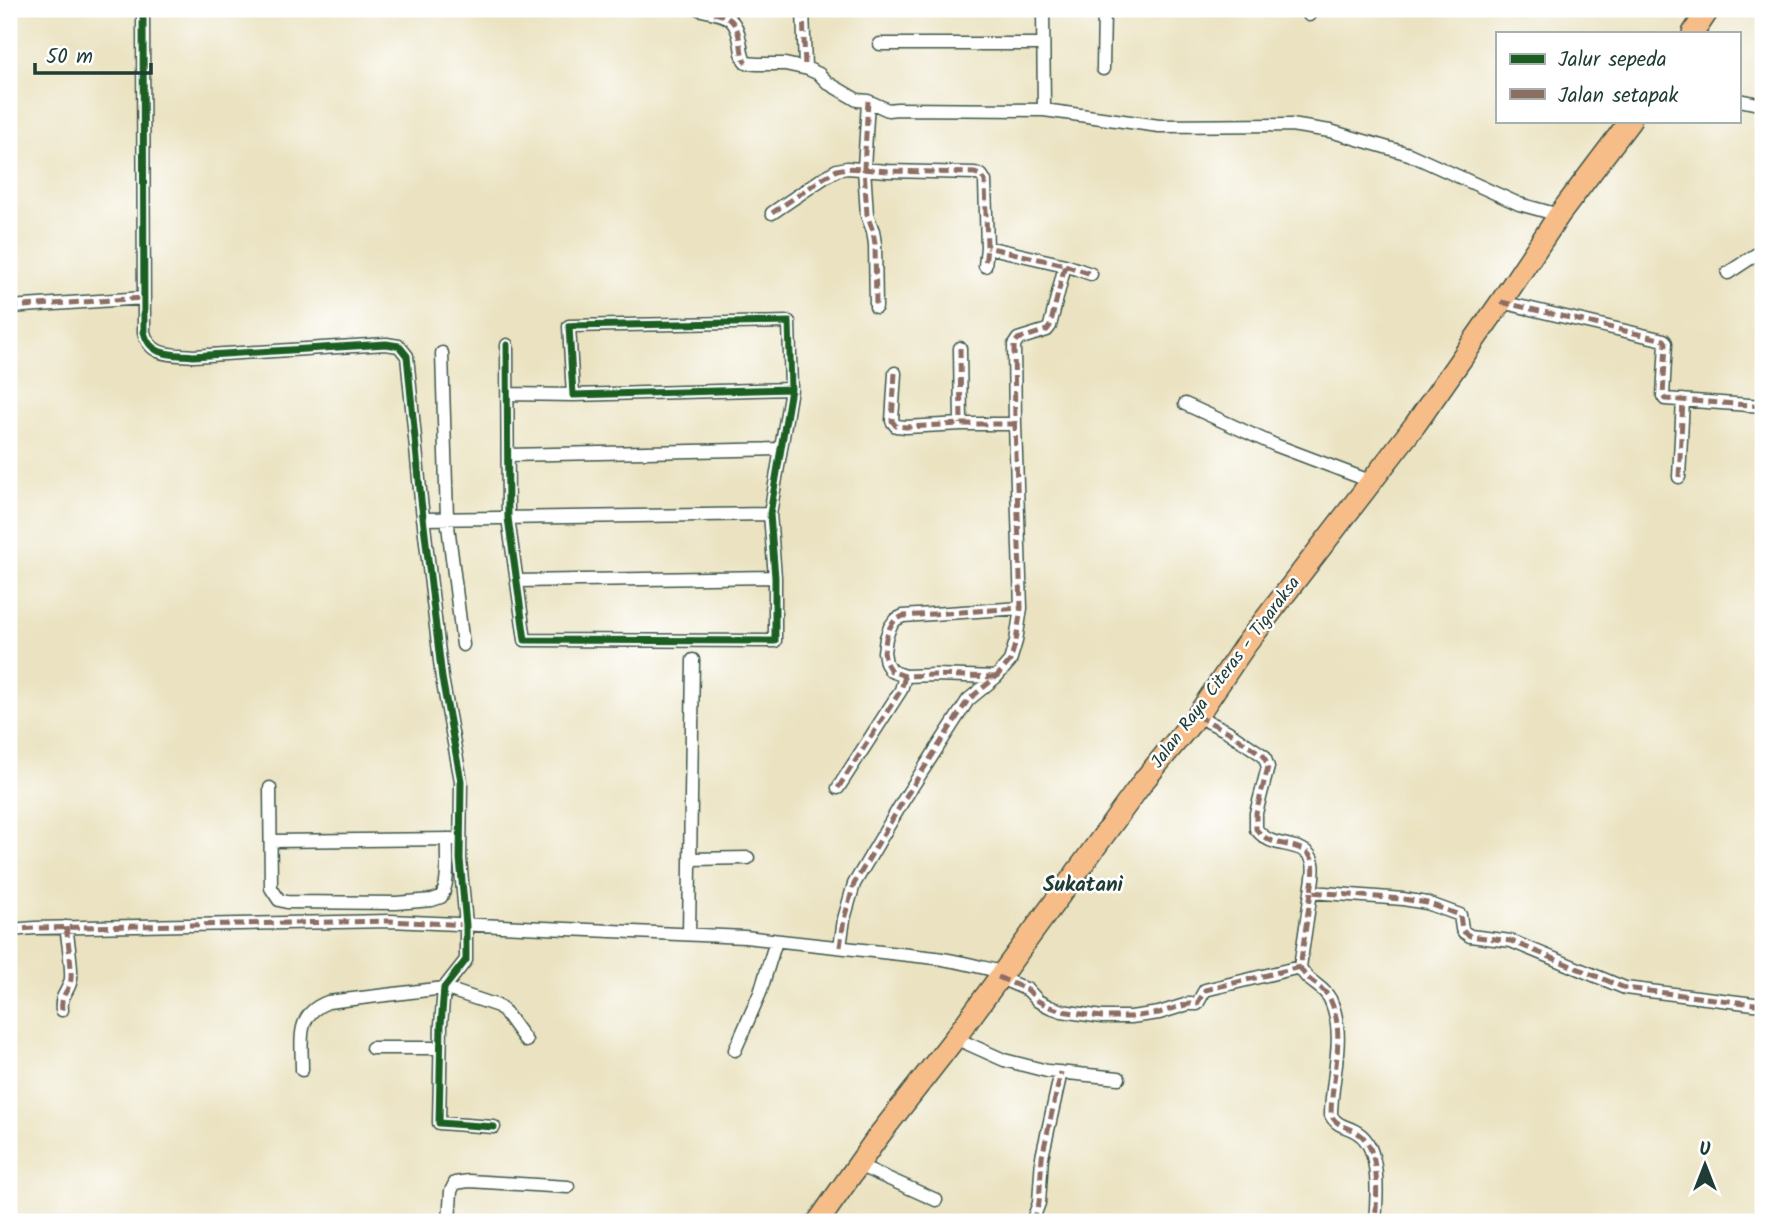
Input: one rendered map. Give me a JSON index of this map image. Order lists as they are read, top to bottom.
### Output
{
  "streets": {
    "main road": ["Jalan Raya Citeras - Tigaraksa"]
  },
  "districts": ["Sukatani"],
  "legend": ["Jalur sepeda", "Jalan setapak"],
  "scale_bar": "50 m",
  "north": "top"
}
